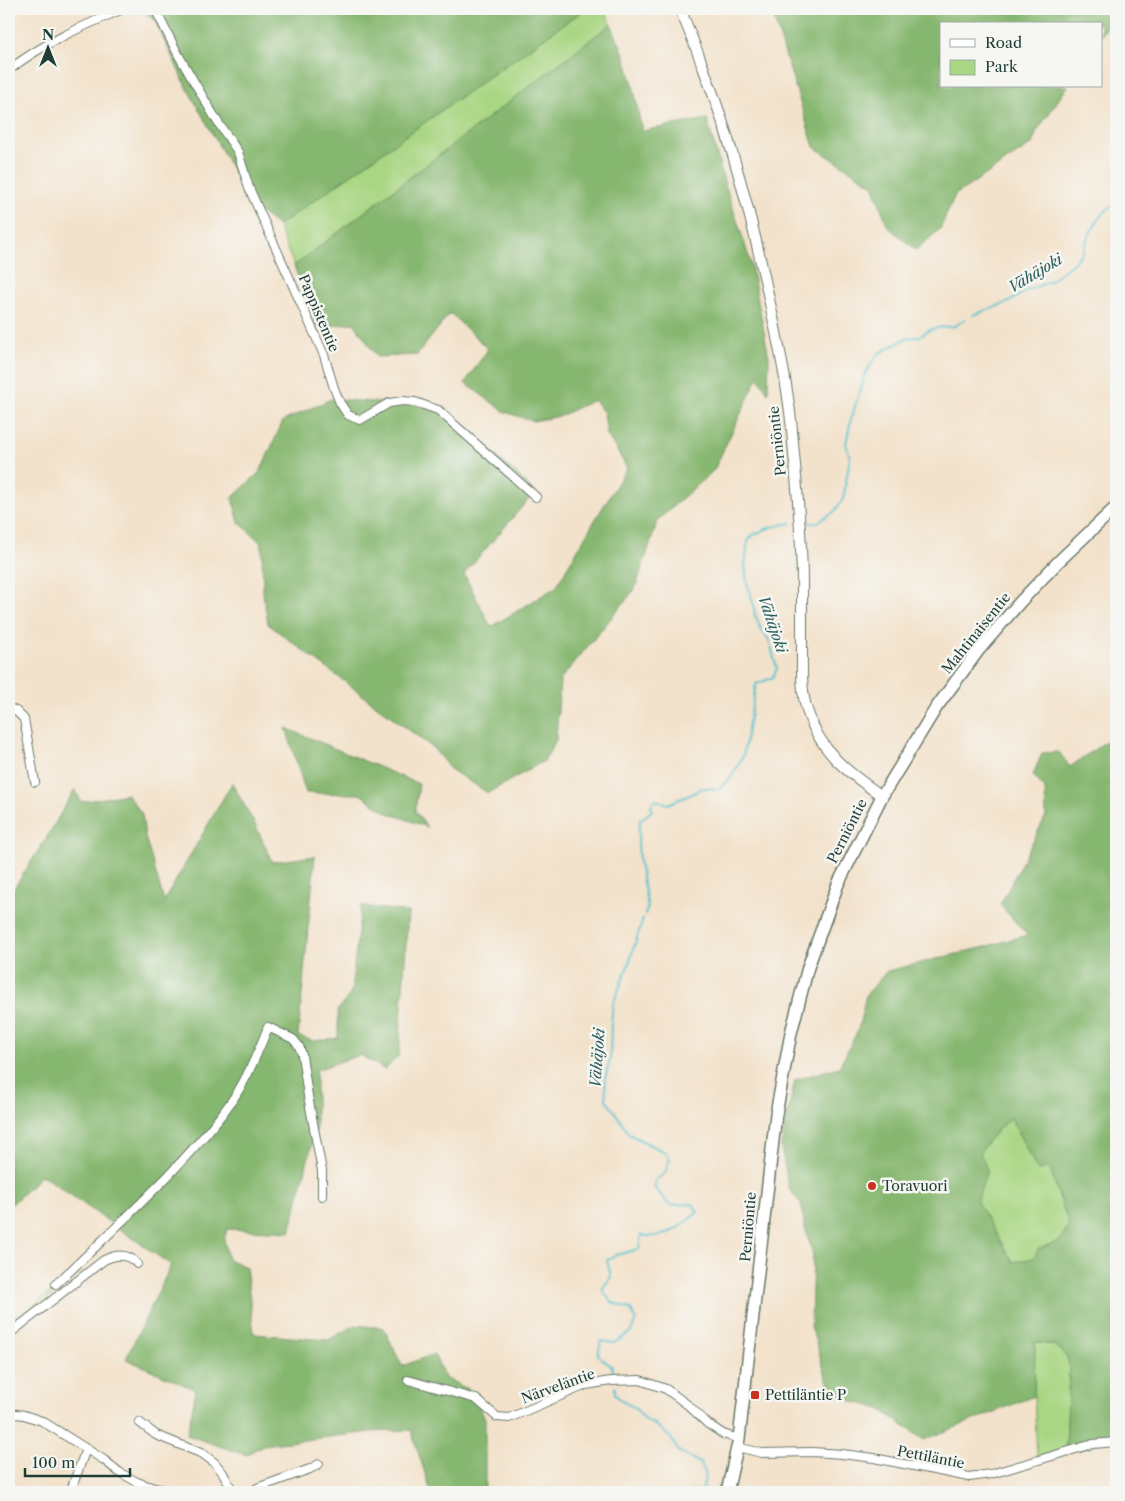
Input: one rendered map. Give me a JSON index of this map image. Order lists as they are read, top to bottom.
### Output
{
  "streets": {
    "main road": ["Perniöntie", "Mahtinaisentie"],
    "street": ["Pappistentie", "Närveläntie", "Pettiläntie"]
  },
  "crossings": [
    ["Perniöntie", "Mahtinaisentie"],
    ["Perniöntie", "Närveläntie"],
    ["Perniöntie", "Pettiläntie"],
    ["Närveläntie", "Pettiläntie"]
  ],
  "water": ["Vähäjoki"],
  "places": {
    "other": ["Toravuori"],
    "transit": ["Pettiläntie P"]
  },
  "legend": ["Road", "Park"],
  "scale_bar": "100 m",
  "north": "top"
}
